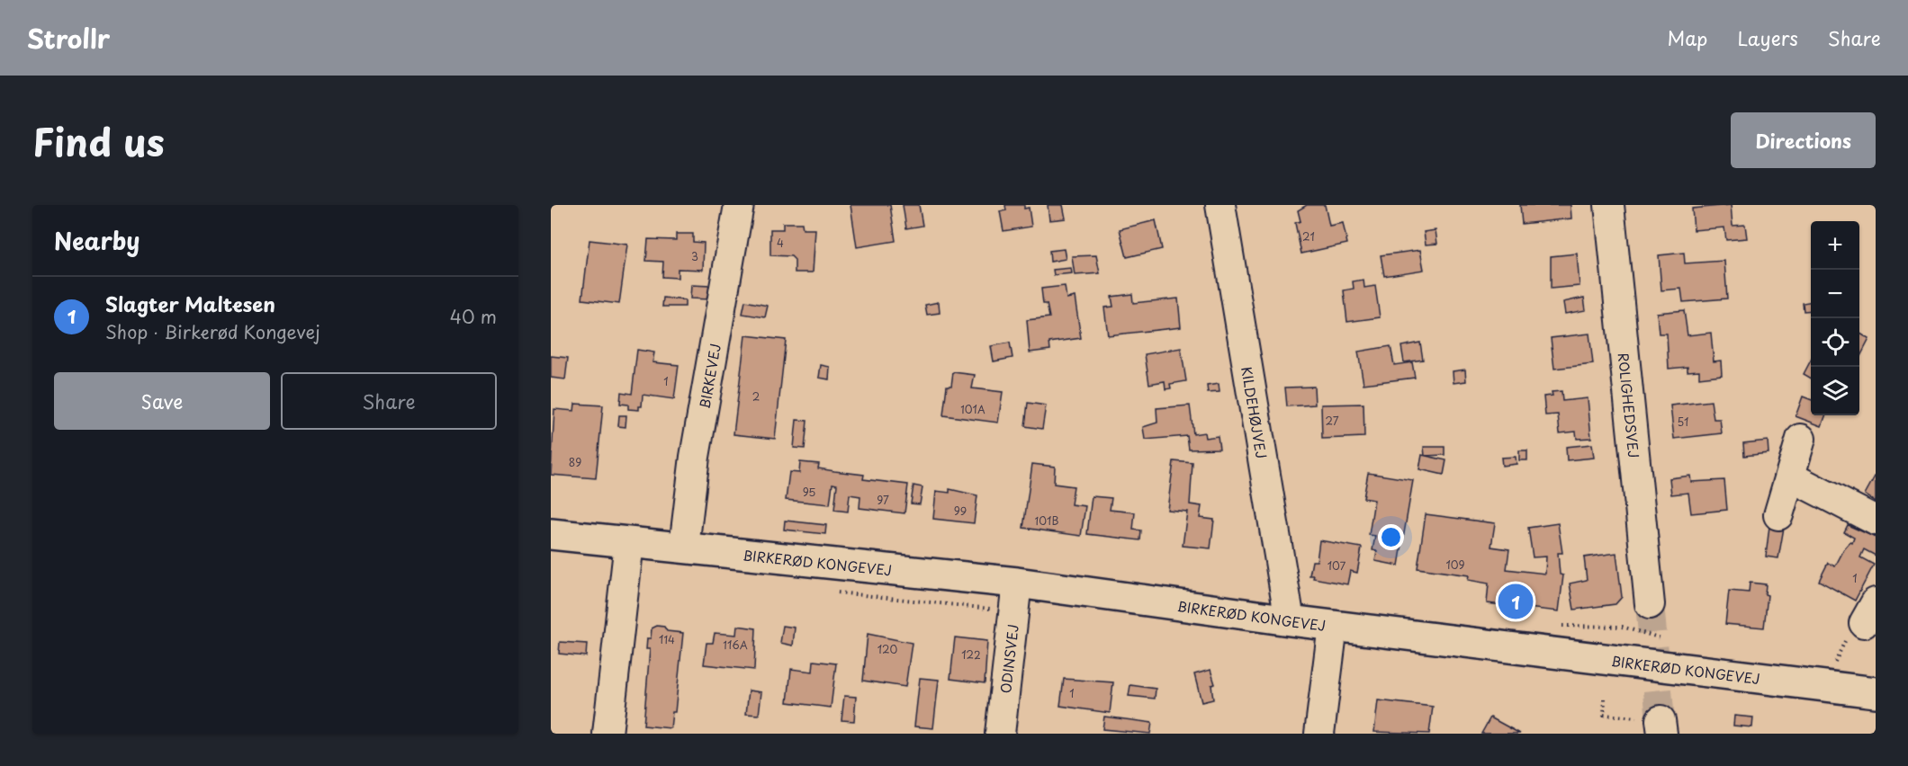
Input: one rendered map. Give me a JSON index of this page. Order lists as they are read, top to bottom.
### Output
{
  "streets": {
    "main road": ["BIRKERØD KONGEVEJ"],
    "street": [
      "BIRKEVEJ",
      "ROLIGHEDSVEJ",
      "KILDEHØJVEJ",
      "ODINSVEJ"
    ]
  },
  "crossings": [
    ["BIRKEVEJ", "BIRKERØD KONGEVEJ"],
    ["KILDEHØJVEJ", "BIRKERØD KONGEVEJ"],
    ["BIRKERØD KONGEVEJ", "ODINSVEJ"]
  ],
  "house_numbers": [
    "21",
    "4",
    "3",
    "1",
    "2",
    "101A",
    "27",
    "51",
    "89",
    "95",
    "97",
    "99",
    "101B",
    "109",
    "107",
    "1",
    "114",
    "116A",
    "120",
    "122",
    "1"
  ],
  "page": {
    "header": "Strollr",
    "nav": ["Map", "Layers", "Share"],
    "title": "Find us",
    "buttons": [
      "Directions",
      ["Save", "Share"]
    ],
    "heading": "Nearby",
    "map_buttons": ["+", "−"],
    "list": [
      {
        "mark": "1",
        "name": "Slagter Maltesen",
        "note": "Shop · Birkerød Kongevej",
        "value": "40 m"
      }
    ],
    "pins": "1"
  }
}
